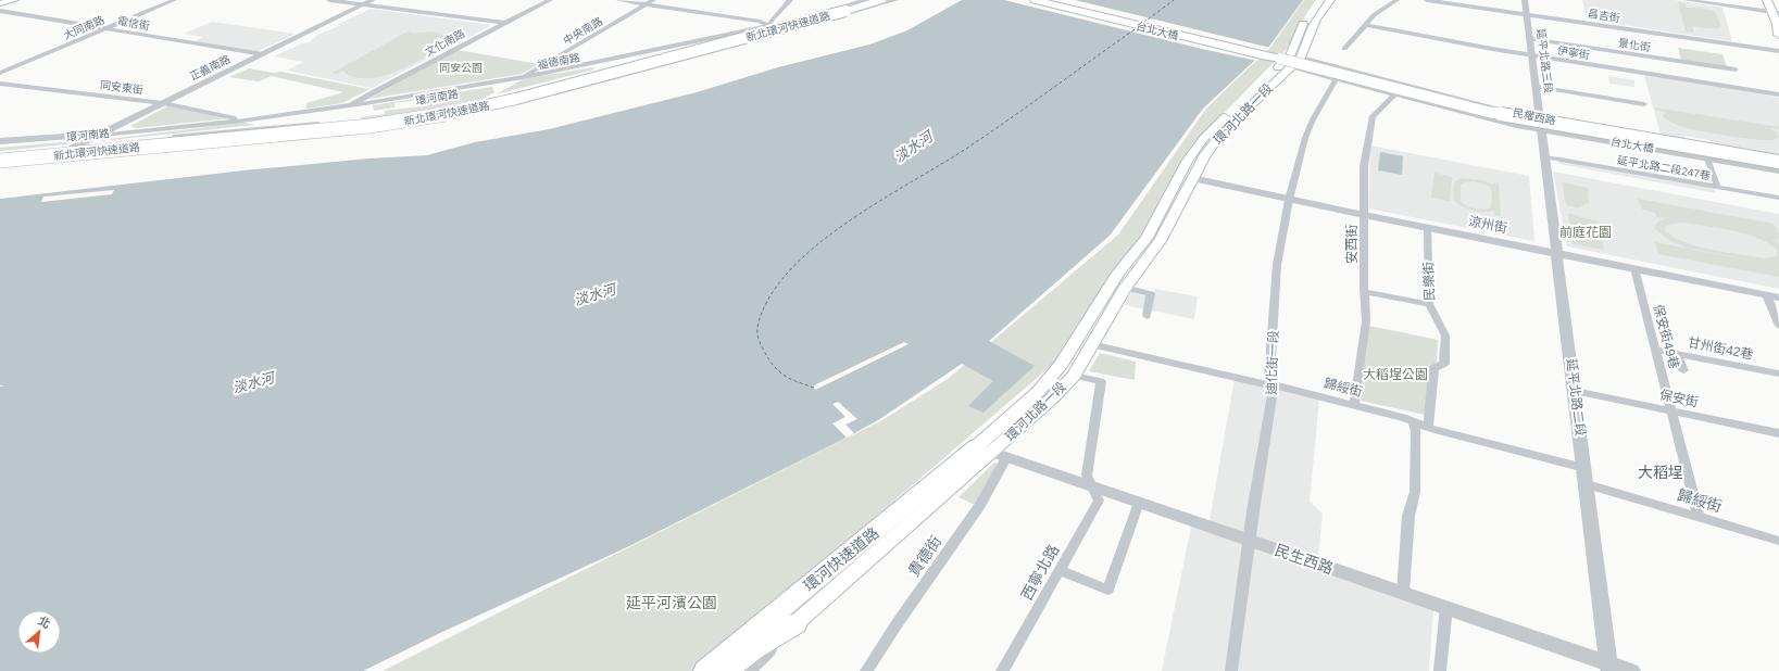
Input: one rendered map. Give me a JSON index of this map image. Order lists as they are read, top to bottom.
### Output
{
  "streets": {
    "highway": ["新北環河快速道路", "環河快速道路"],
    "main road": ["台北大橋", "環河北路一段"],
    "street": [
      "昌吉街",
      "電信街",
      "大同南路",
      "中央南路",
      "文化南路",
      "景化街",
      "伊寧街",
      "福德南路",
      "延平北路三段",
      "正義南路",
      "同安東街",
      "環河南路",
      "民權西路",
      "延平北路二段247巷",
      "涼州街",
      "安西街",
      "民樂街",
      "保安街49巷",
      "甘州街42巷",
      "迪化街一段",
      "歸綏街",
      "延平北路二段",
      "保安街",
      "貴德街",
      "民生西路",
      "西寧北路"
    ]
  },
  "crossings": [
    ["昌吉街", "延平北路三段"],
    ["電信街", "大同南路"],
    ["電信街", "正義南路"],
    ["新北環河快速道路", "環河南路"],
    ["中央南路", "福德南路"],
    ["台北大橋", "環河北路一段"],
    ["台北大橋", "民權西路"],
    ["文化南路", "福德南路"],
    ["景化街", "延平北路三段"],
    ["伊寧街", "延平北路三段"],
    ["福德南路", "正義南路"],
    ["福德南路", "同安東街"],
    ["福德南路", "環河南路"],
    ["延平北路三段", "民權西路"],
    ["延平北路三段", "延平北路二段"],
    ["正義南路", "同安東街"],
    ["正義南路", "環河南路"],
    ["環河北路一段", "民權西路"],
    ["環河北路一段", "涼州街"],
    ["環河北路一段", "歸綏街"],
    ["環河北路一段", "貴德街"],
    ["環河北路一段", "環河快速道路"],
    ["環河北路一段", "民生西路"],
    ["民權西路", "安西街"],
    ["民權西路", "迪化街一段"],
    ["民權西路", "延平北路二段"],
    ["延平北路二段247巷", "延平北路二段"],
    ["涼州街", "安西街"],
    ["涼州街", "民樂街"],
    ["涼州街", "保安街49巷"],
    ["涼州街", "迪化街一段"],
    ["涼州街", "延平北路二段"],
    ["安西街", "歸綏街"],
    ["民樂街", "歸綏街"],
    ["保安街49巷", "甘州街42巷"],
    ["保安街49巷", "歸綏街"],
    ["保安街49巷", "保安街"],
    ["迪化街一段", "歸綏街"],
    ["迪化街一段", "民生西路"],
    ["歸綏街", "延平北路二段"],
    ["延平北路二段", "保安街"],
    ["延平北路二段", "民生西路"],
    ["貴德街", "環河快速道路"],
    ["貴德街", "民生西路"],
    ["環河快速道路", "民生西路"],
    ["民生西路", "西寧北路"]
  ],
  "districts": ["大稻埕"],
  "water": ["淡水河"],
  "parks": [
    "同安公園",
    "前庭花園",
    "大稻埕公園",
    "延平河濱公園"
  ],
  "north": "top right"
}
